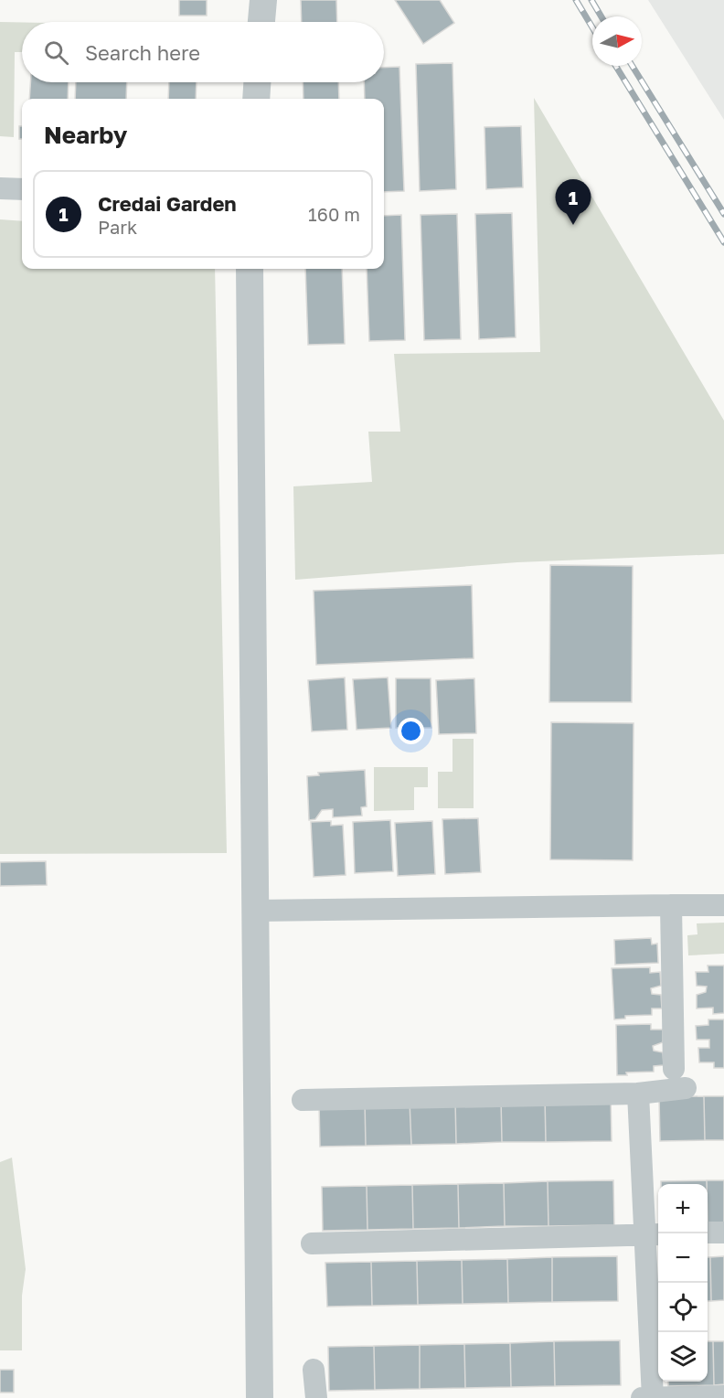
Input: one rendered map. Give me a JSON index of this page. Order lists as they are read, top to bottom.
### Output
{
  "north": "right",
  "page": {
    "search": "Search here",
    "heading": "Nearby",
    "list": [
      {
        "mark": "1",
        "name": "Credai Garden",
        "note": "Park",
        "value": "160 m"
      }
    ],
    "pins": "1",
    "map_buttons": ["+", "−"]
  }
}
